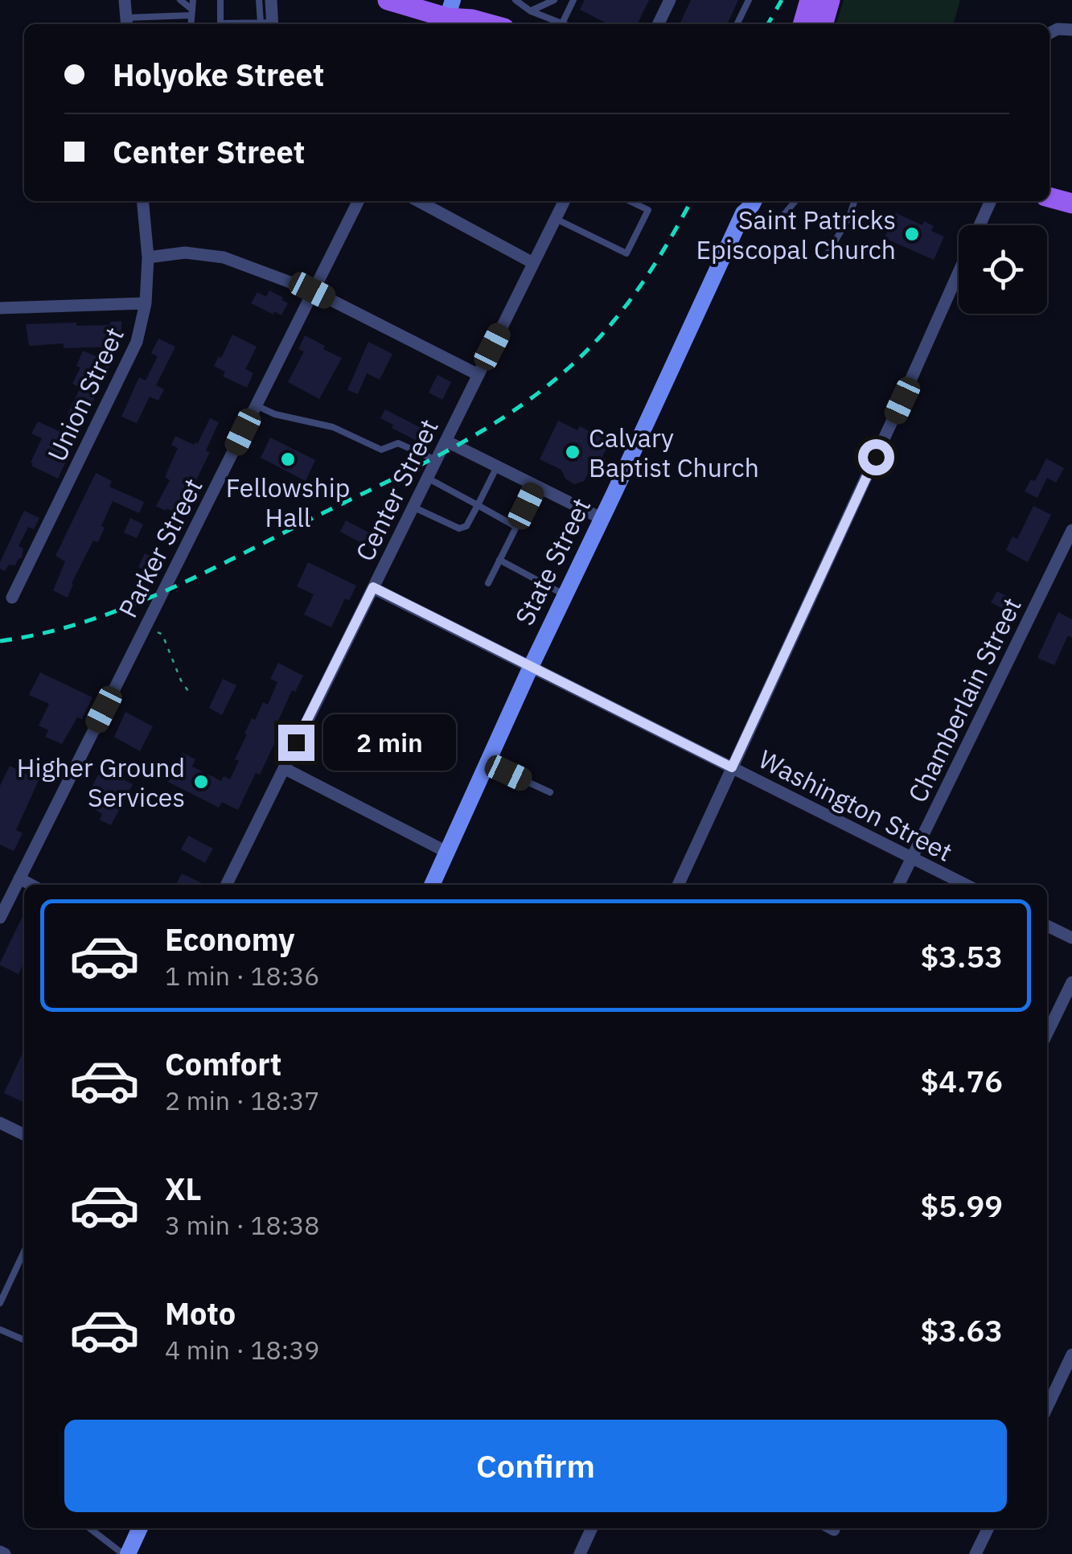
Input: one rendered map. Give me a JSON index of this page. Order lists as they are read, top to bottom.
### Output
{
  "streets": {
    "main road": ["State Street"],
    "street": [
      "Union Street",
      "Center Street",
      "Parker Street",
      "Chamberlain Street",
      "Washington Street"
    ]
  },
  "crossings": [
    ["Center Street", "Washington Street"],
    ["State Street", "Washington Street"],
    ["Chamberlain Street", "Washington Street"]
  ],
  "places": [
    "Saint Patricks Episcopal Church",
    "Calvary Baptist Church",
    "Fellowship Hall",
    "Higher Ground Services"
  ],
  "page": {
    "banner": ["Holyoke Street", "Center Street"],
    "bubble": "2 min",
    "list": [
      {
        "name": "Economy",
        "note": "1 min · 18:36",
        "value": "$3.53"
      },
      {
        "name": "Comfort",
        "note": "2 min · 18:37",
        "value": "$4.76"
      },
      {
        "name": "XL",
        "note": "3 min · 18:38",
        "value": "$5.99"
      },
      {
        "name": "Moto",
        "note": "4 min · 18:39",
        "value": "$3.63"
      }
    ],
    "buttons": "Confirm"
  }
}
